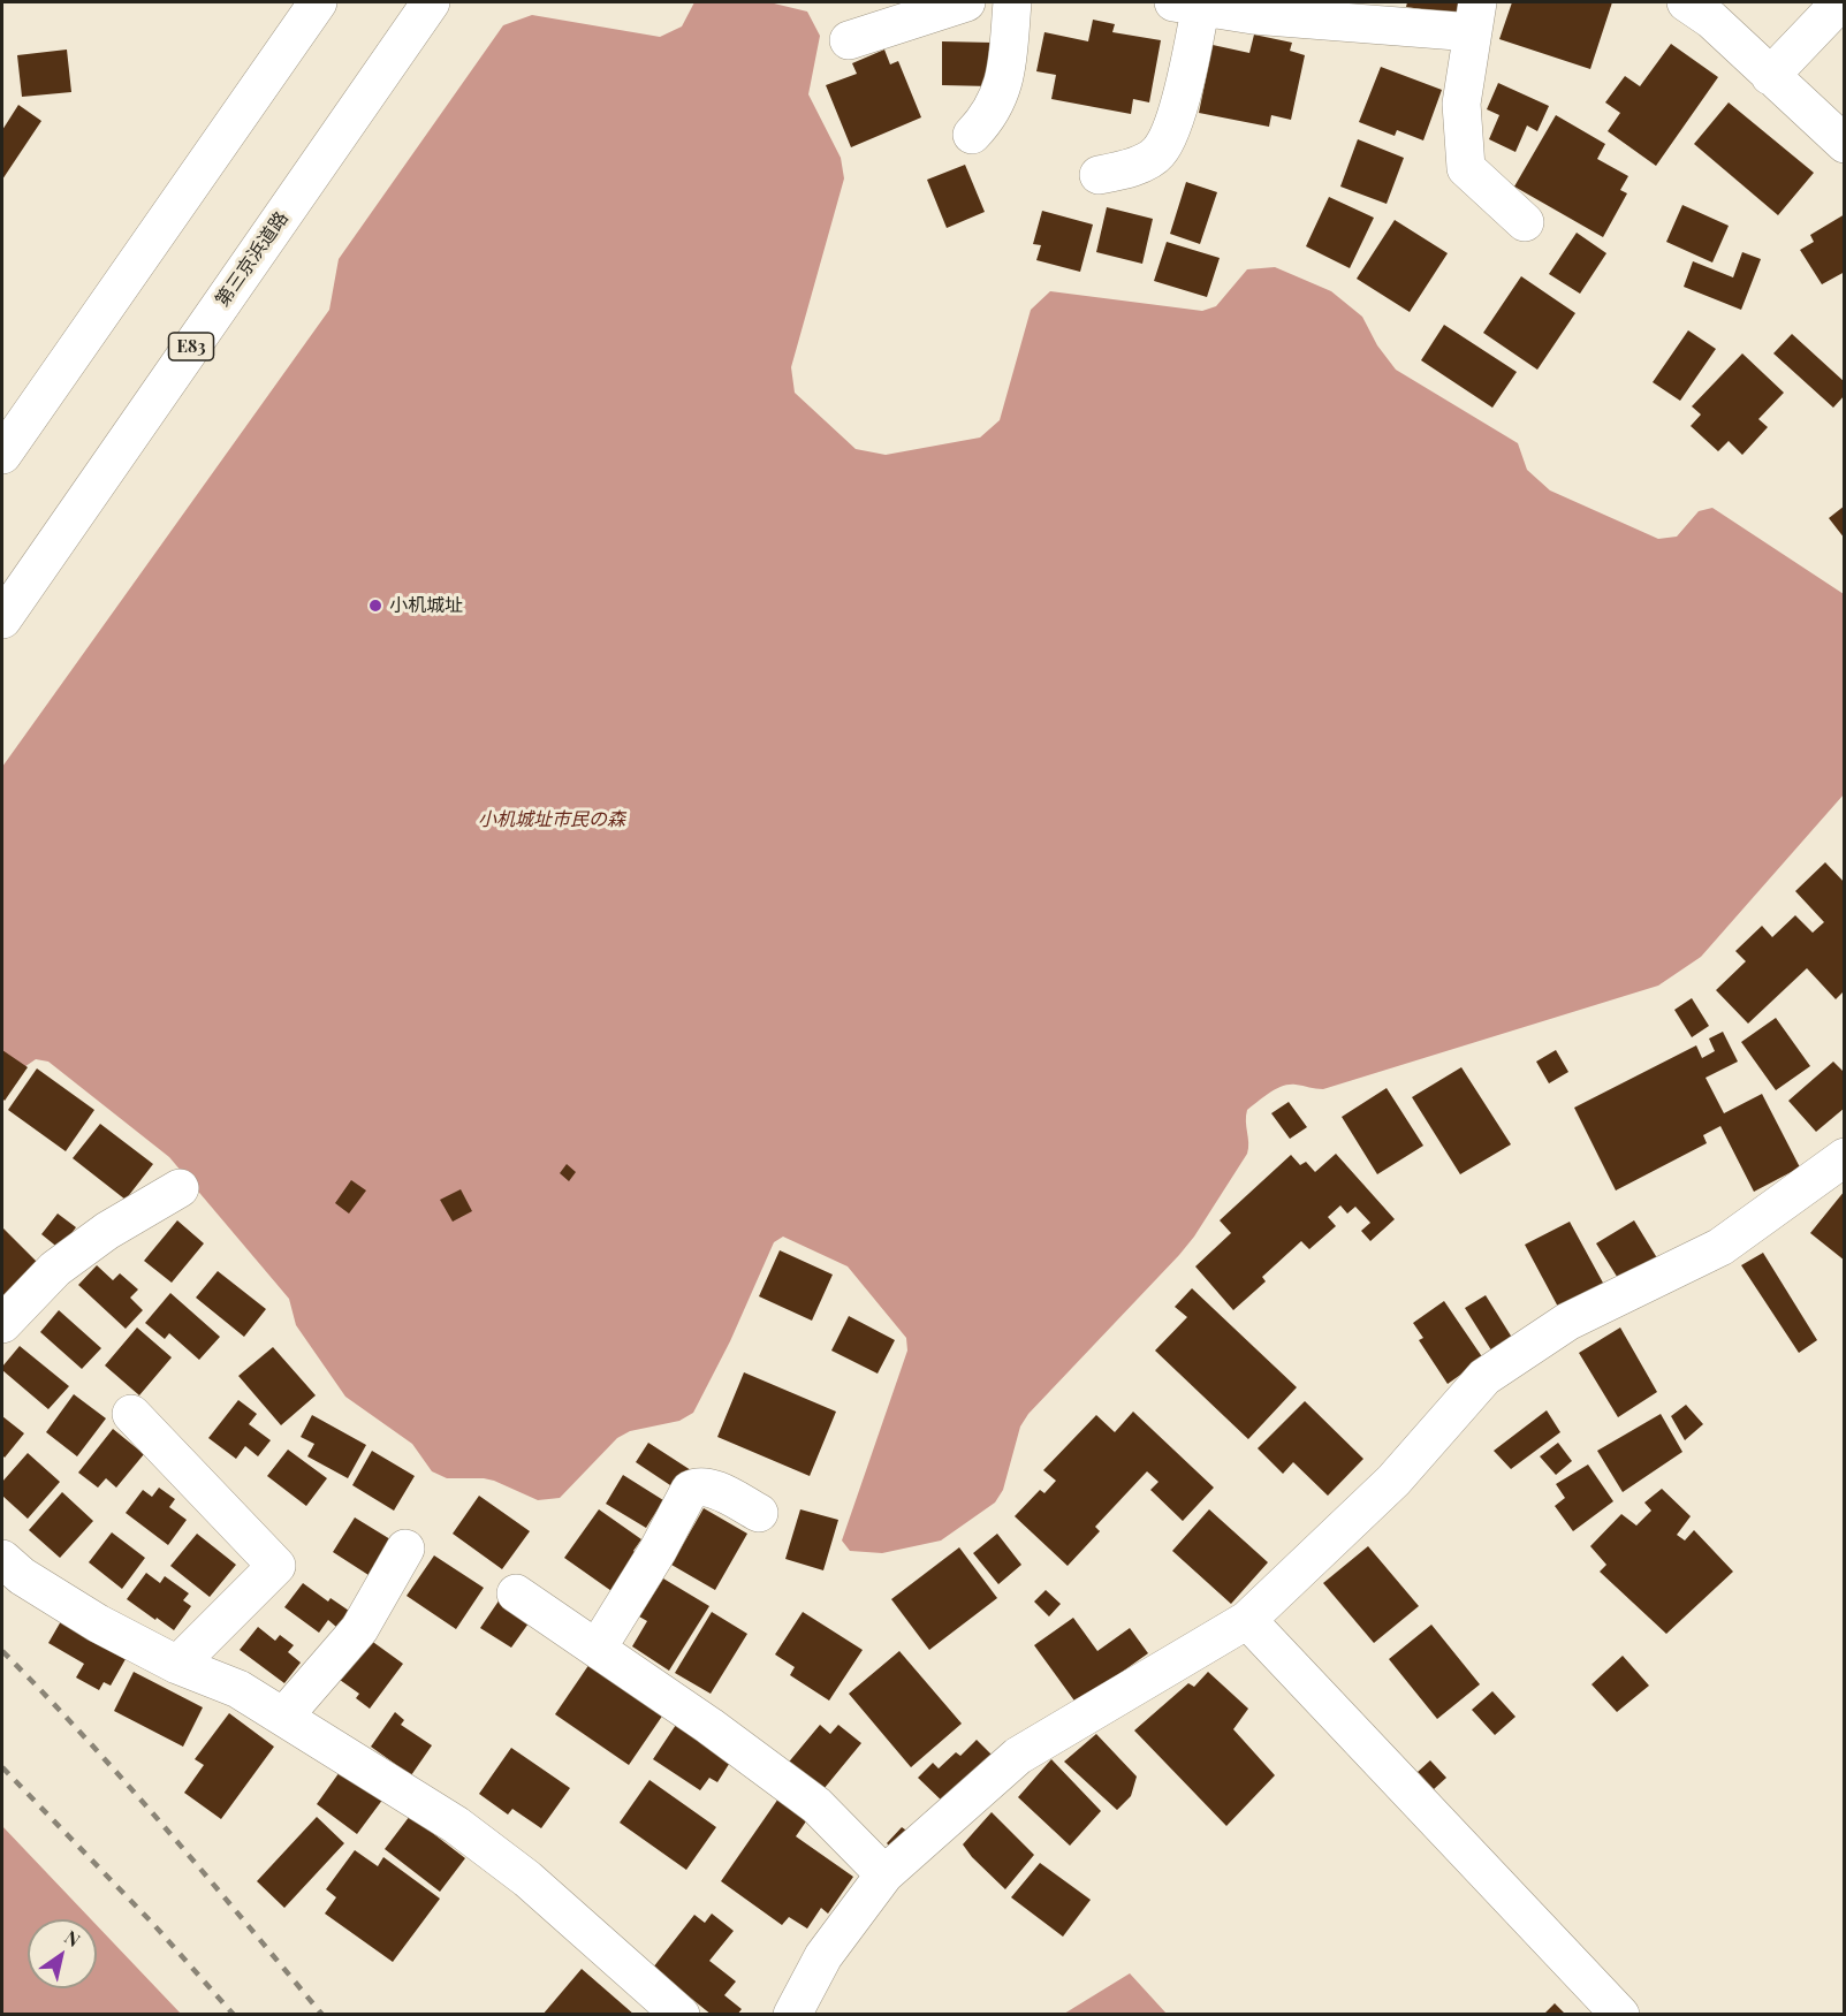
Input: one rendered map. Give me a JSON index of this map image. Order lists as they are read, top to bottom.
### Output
{
  "streets": {
    "main road": ["第三京浜道路", "E83"]
  },
  "parks": ["小机城址市民の森"],
  "places": ["小机城址"],
  "north": "top right"
}
